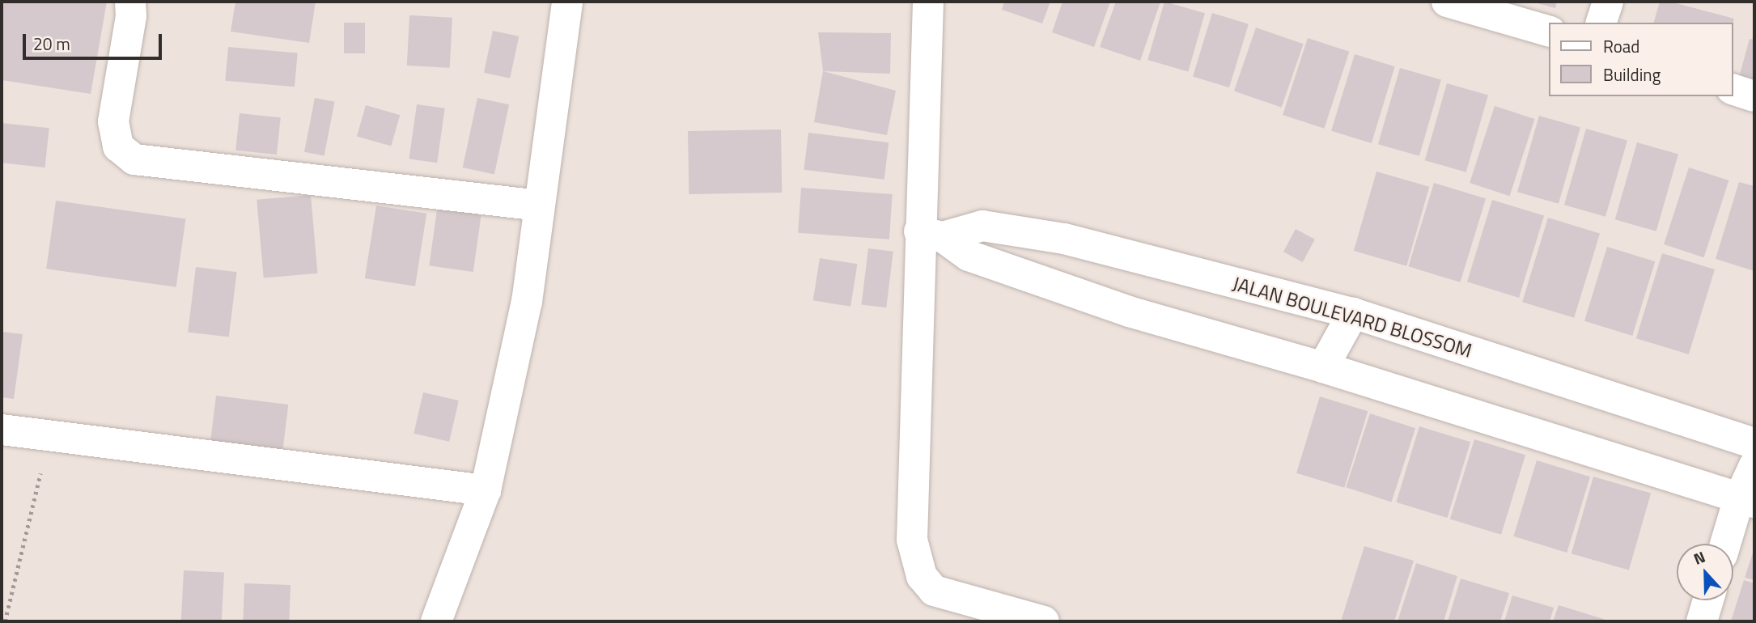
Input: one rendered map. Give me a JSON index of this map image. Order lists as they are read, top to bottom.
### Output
{
  "streets": {
    "street": ["JALAN BOULEVARD BLOSSOM"]
  },
  "legend": ["Road", "Building"],
  "scale_bar": "20 m",
  "north": "top"
}
